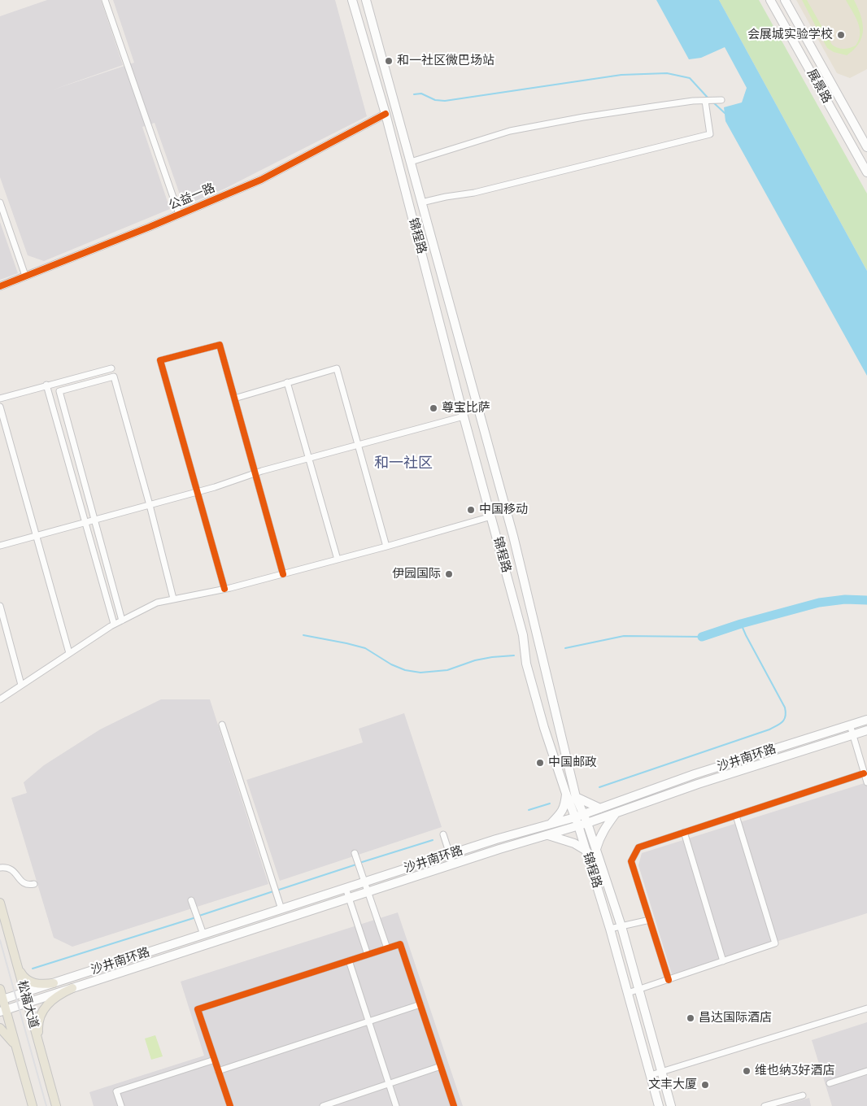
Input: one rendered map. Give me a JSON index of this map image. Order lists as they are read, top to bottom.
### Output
{
  "streets": {
    "main road": [
      "展景路",
      "锦程路",
      "沙井南环路",
      "松福大道"
    ],
    "street": ["公益一路"]
  },
  "crossings": [
    ["公益一路", "锦程路"],
    ["锦程路", "沙井南环路"],
    ["沙井南环路", "松福大道"]
  ],
  "districts": ["和一社区"],
  "places": [
    "会展城实验学校",
    "和一社区微巴场站",
    "尊宝比萨",
    "中国移动",
    "伊园国际",
    "中国邮政",
    "昌达国际酒店",
    "维也纳3好酒店",
    "文丰大厦"
  ]
}
